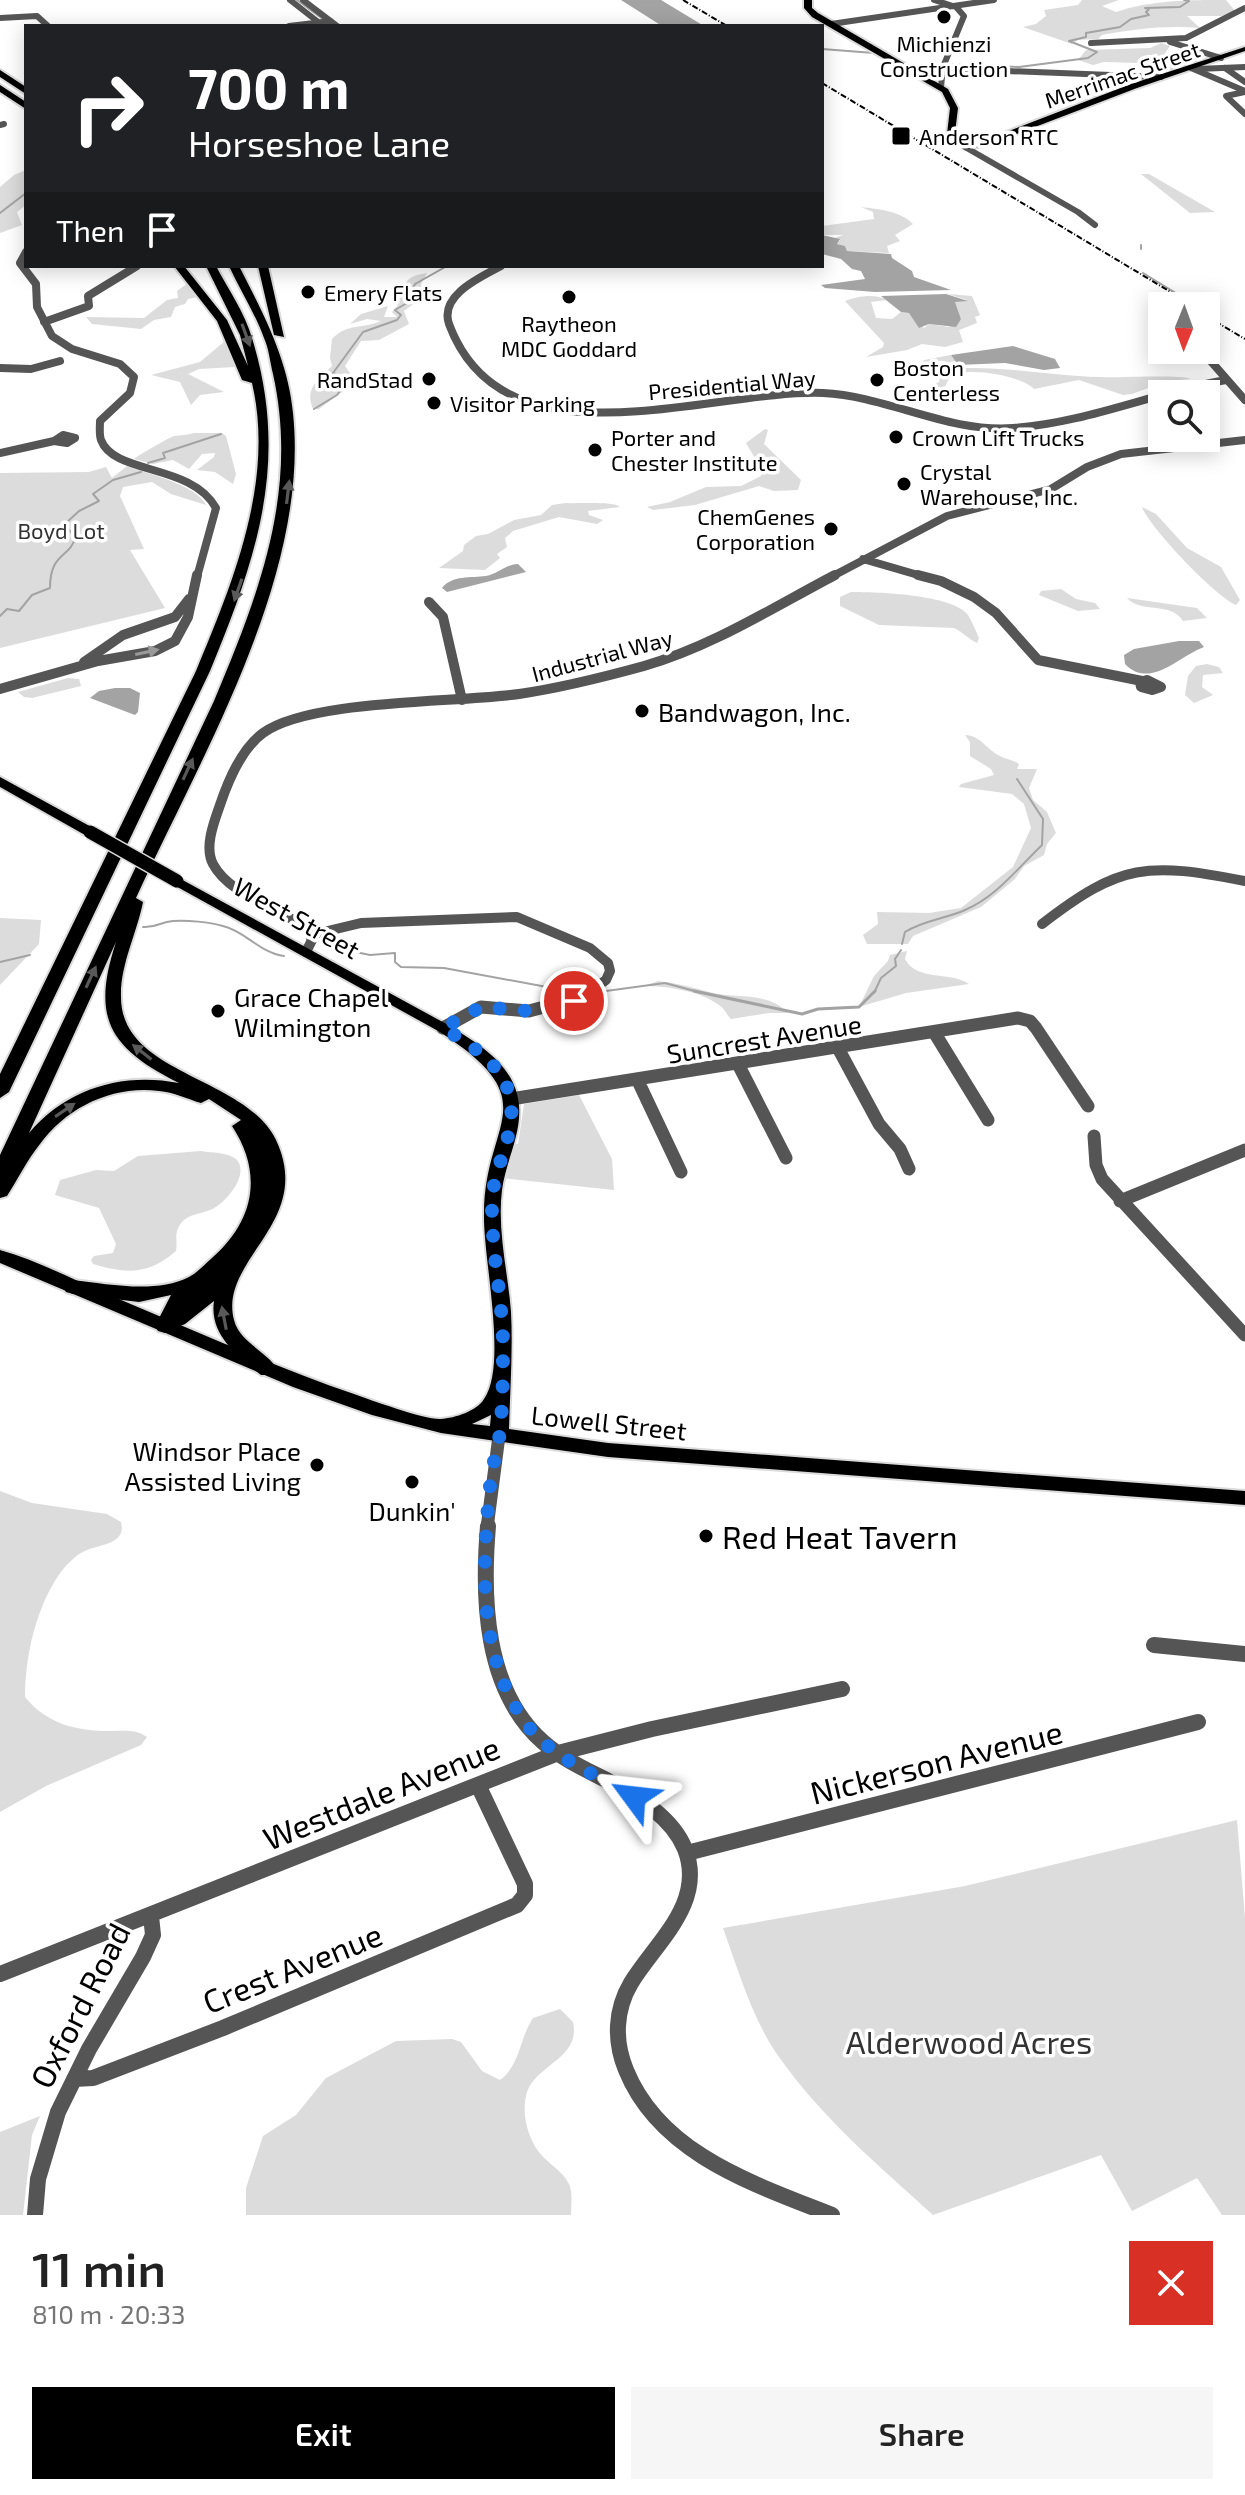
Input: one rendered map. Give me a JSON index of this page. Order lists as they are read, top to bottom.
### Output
{
  "streets": {
    "main road": ["Merrimac Street", "West Street", "Lowell Street"],
    "street": [
      "Presidential Way",
      "Industrial Way",
      "Suncrest Avenue",
      "Nickerson Avenue",
      "Westdale Avenue",
      "Crest Avenue",
      "Oxford Road"
    ]
  },
  "crossings": [
    ["West Street", "Suncrest Avenue"],
    ["Westdale Avenue", "Crest Avenue"],
    ["Westdale Avenue", "Oxford Road"],
    ["Crest Avenue", "Oxford Road"]
  ],
  "parks": ["Boyd Lot", "Alderwood Acres"],
  "places": {
    "other": [
      "Michienzi Construction",
      "Emery Flats",
      "Raytheon MDC Goddard",
      "RandStad",
      "Boston Centerless",
      "Visitor Parking",
      "Crown Lift Trucks",
      "Porter and Chester Institute",
      "Crystal Warehouse, Inc.",
      "ChemGenes Corporation",
      "Bandwagon, Inc.",
      "Grace Chapel Wilmington",
      "Windsor Place Assisted Living",
      "Dunkin'",
      "Red Heat Tavern"
    ],
    "transit": ["Anderson RTC"]
  },
  "north": "bottom",
  "page": {
    "turn": ["700 m", "Horseshoe Lane"],
    "then": "Then",
    "heading": ["11 min", "810 m · 20:33"],
    "buttons": ["Exit", "Share"]
  }
}
